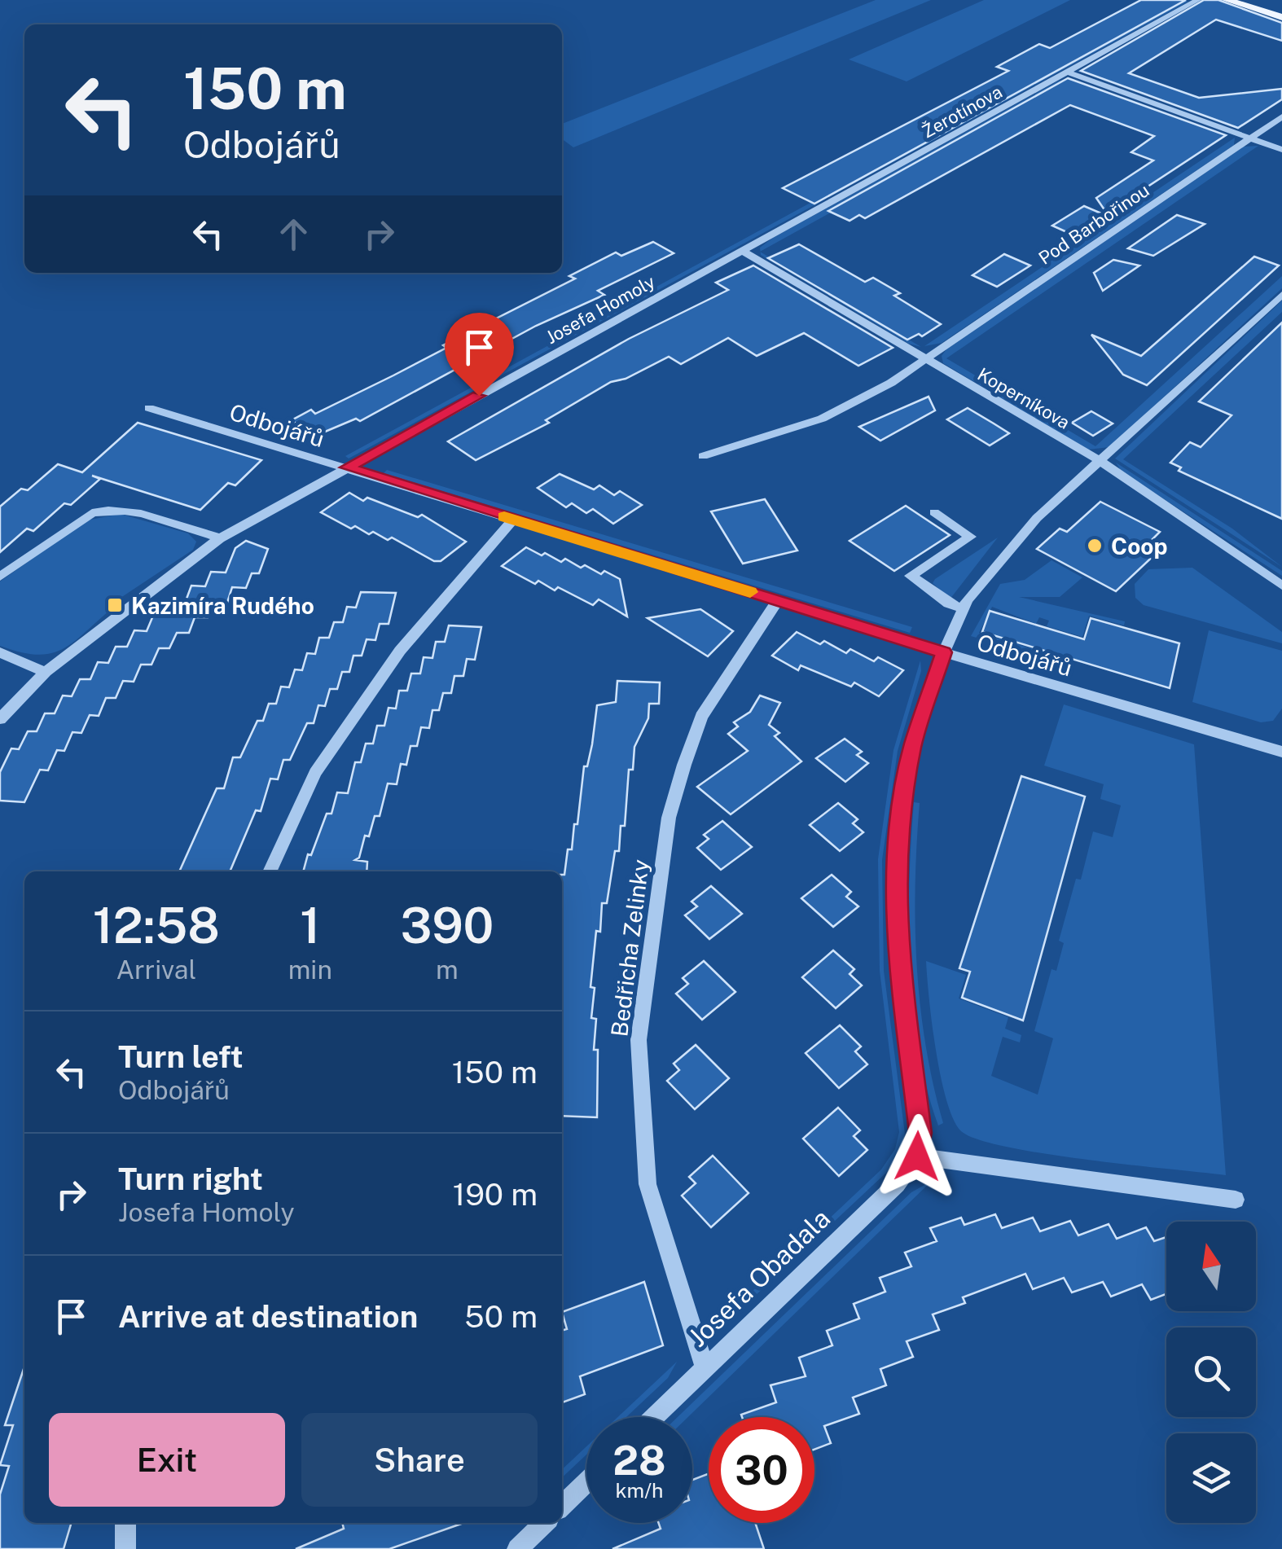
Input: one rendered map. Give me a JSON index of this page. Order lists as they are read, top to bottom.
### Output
{
  "streets": {
    "street": [
      "Žerotínova",
      "Pod Barbořinou",
      "Josefa Homoly",
      "Koperníkova",
      "Odbojářů",
      "Bedřicha Zelinky",
      "Josefa Obadala"
    ]
  },
  "crossings": [
    ["Žerotínova", "Josefa Homoly"],
    ["Žerotínova", "Koperníkova"],
    ["Pod Barbořinou", "Koperníkova"],
    ["Josefa Homoly", "Koperníkova"],
    ["Josefa Homoly", "Odbojářů"],
    ["Odbojářů", "Bedřicha Zelinky"],
    ["Bedřicha Zelinky", "Josefa Obadala"]
  ],
  "places": {
    "other": ["Coop"],
    "transit": ["Kazimíra Rudého"]
  },
  "north": "top",
  "page": {
    "turn": ["150 m", "Odbojářů"],
    "eta": [
      "12:58",
      "Arrival",
      "1",
      "min",
      "390",
      "m"
    ],
    "list": [
      {
        "name": "Turn left",
        "note": "Odbojářů",
        "value": "150 m"
      },
      {
        "name": "Turn right",
        "note": "Josefa Homoly",
        "value": "190 m"
      },
      {
        "name": "Arrive at destination",
        "value": "50 m"
      }
    ],
    "buttons": ["Exit", "Share"],
    "speed": "28 km/h",
    "limit": "30"
  }
}
